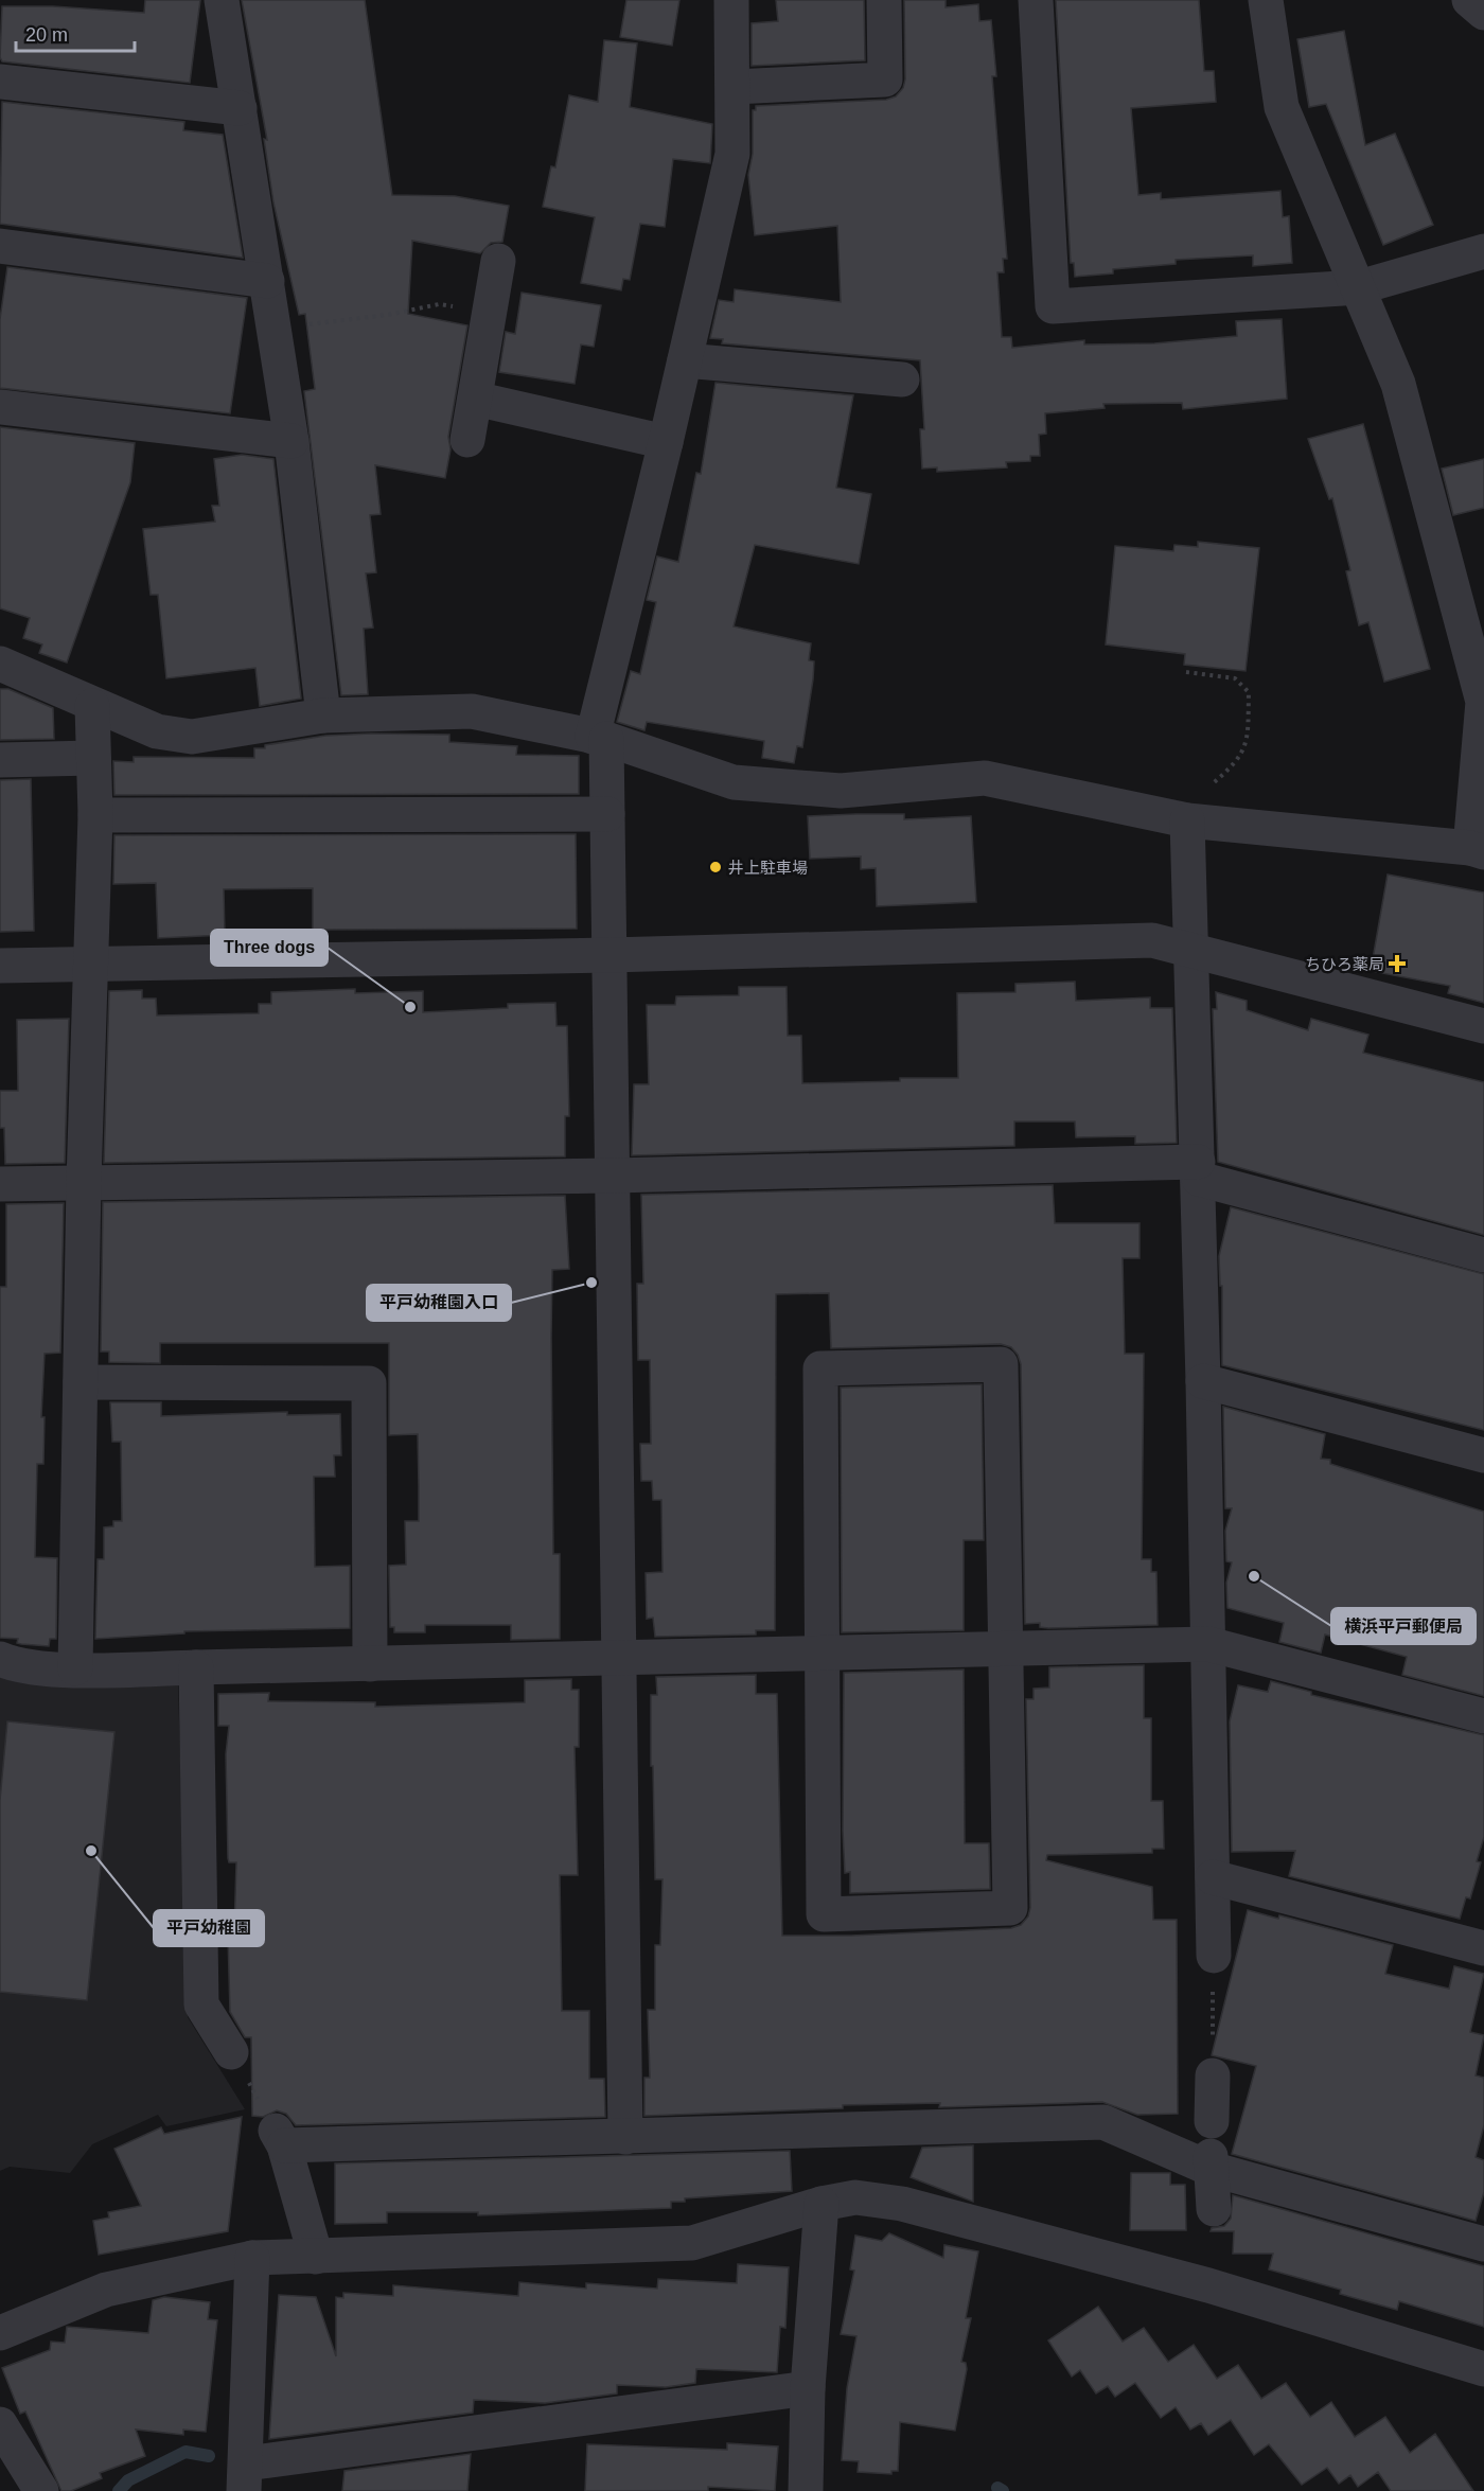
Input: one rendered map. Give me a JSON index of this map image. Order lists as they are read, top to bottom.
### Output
{
  "places": {
    "other": [
      "井上駐車場",
      "Three dogs",
      "平戸幼稚園入口",
      "横浜平戸郵便局",
      "平戸幼稚園"
    ],
    "health": ["ちひろ薬局"]
  },
  "scale_bar": "20 m"
}
